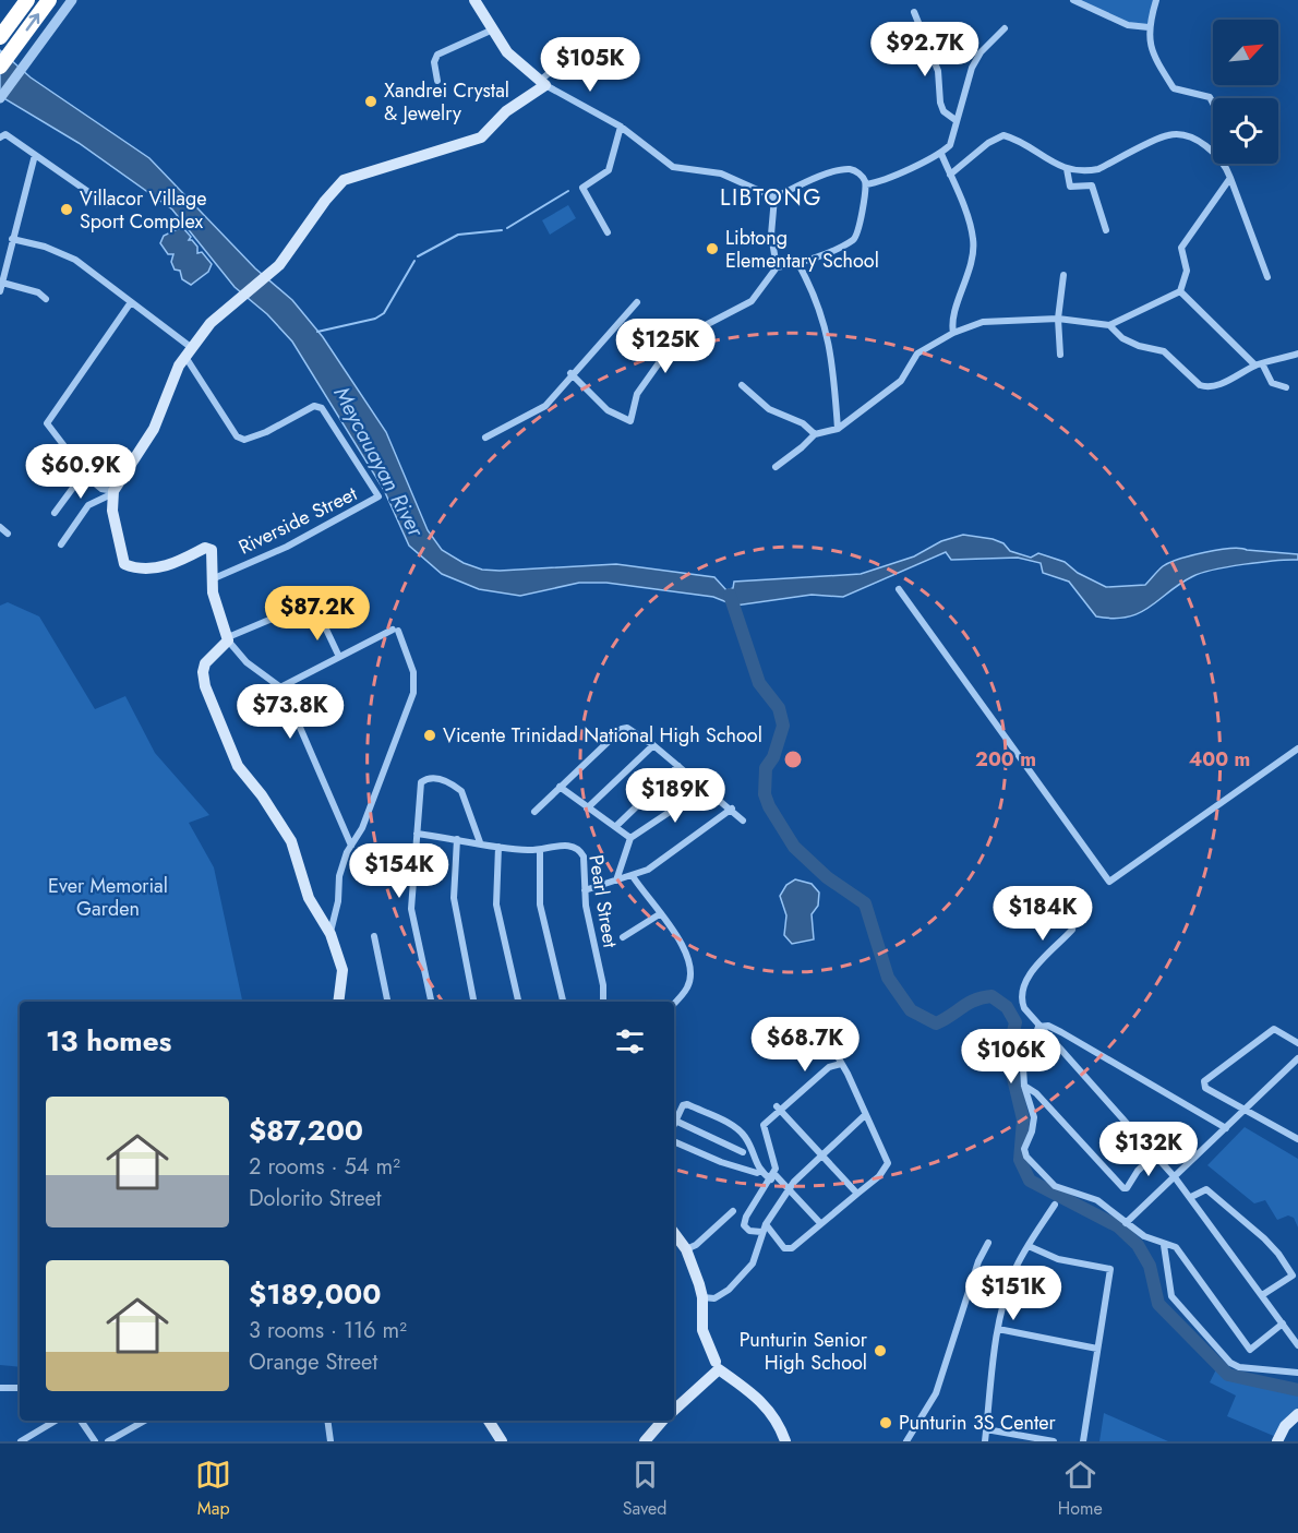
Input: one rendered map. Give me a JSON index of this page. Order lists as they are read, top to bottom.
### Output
{
  "streets": {
    "street": ["Riverside Street", "Pearl Street"]
  },
  "districts": ["LIBTONG"],
  "water": ["Meycauayan River"],
  "parks": ["Ever Memorial Garden"],
  "places": [
    "Xandrei Crystal & Jewelry",
    "Villacor Village Sport Complex",
    "Libtong Elementary School",
    "Vicente Trinidad National High School",
    "Punturin Senior High School",
    "Punturin 3S Center"
  ],
  "north": "top right",
  "page": {
    "price": [
      "$92.7K",
      "$105K",
      "$125K",
      "$60.9K",
      "$87.2K",
      "$73.8K",
      "$189K",
      "$154K",
      "$184K",
      "$68.7K",
      "$106K",
      "$132K",
      "$151K"
    ],
    "heading": "13 homes",
    "list": [
      {
        "name": "$87,200",
        "note": "2 rooms · 54 m² · Dolorito Street"
      },
      {
        "name": "$189,000",
        "note": "3 rooms · 116 m² · Orange Street"
      }
    ],
    "tabs": ["Map", "Saved", "Home"]
  },
  "rings": ["200 m", "400 m"]
}
